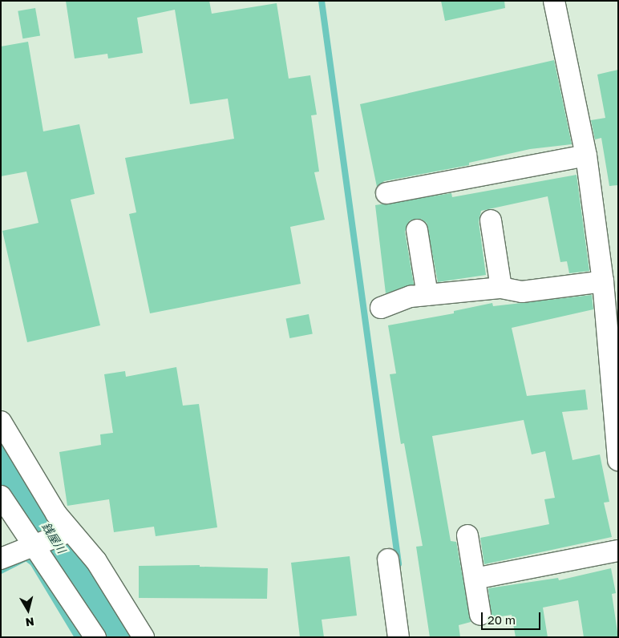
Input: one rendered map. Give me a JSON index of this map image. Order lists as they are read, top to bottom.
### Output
{
  "water": ["銭屋川"],
  "scale_bar": "20 m",
  "north": "bottom"
}
